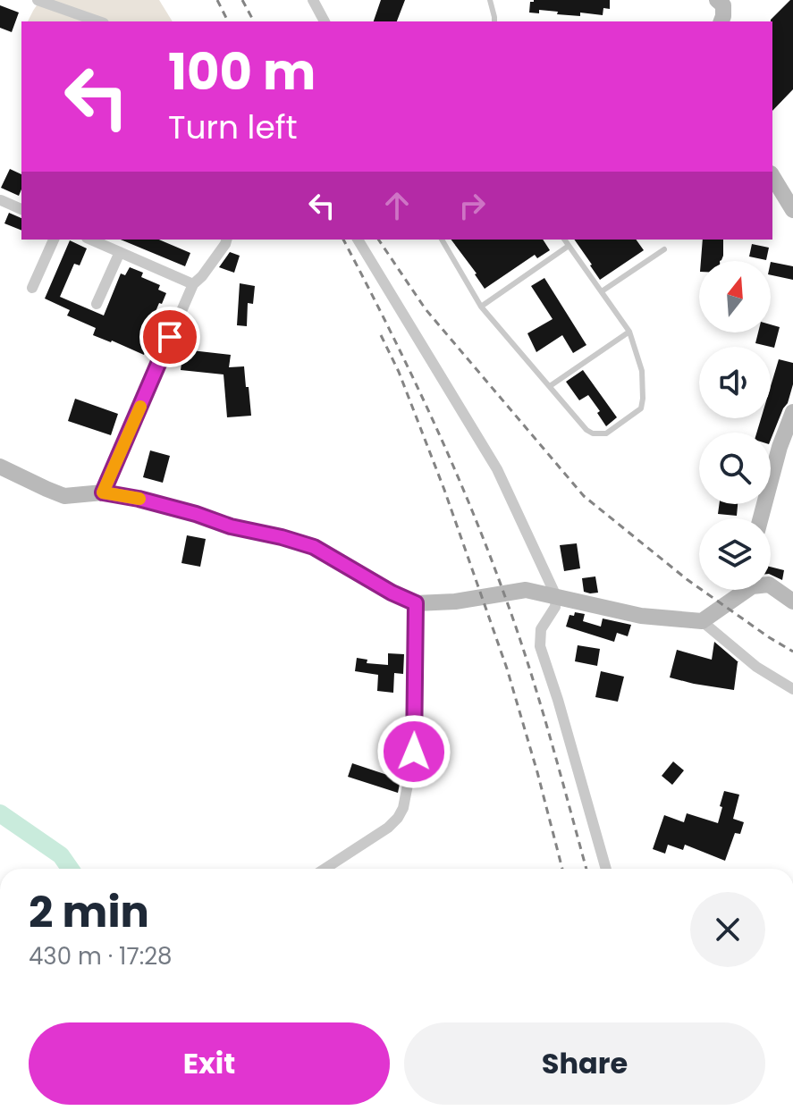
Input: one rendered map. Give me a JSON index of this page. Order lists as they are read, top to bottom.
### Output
{
  "north": "top",
  "page": {
    "turn": ["100 m", "Turn left"],
    "heading": ["2 min", "430 m · 17:28"],
    "buttons": ["Exit", "Share"]
  }
}
